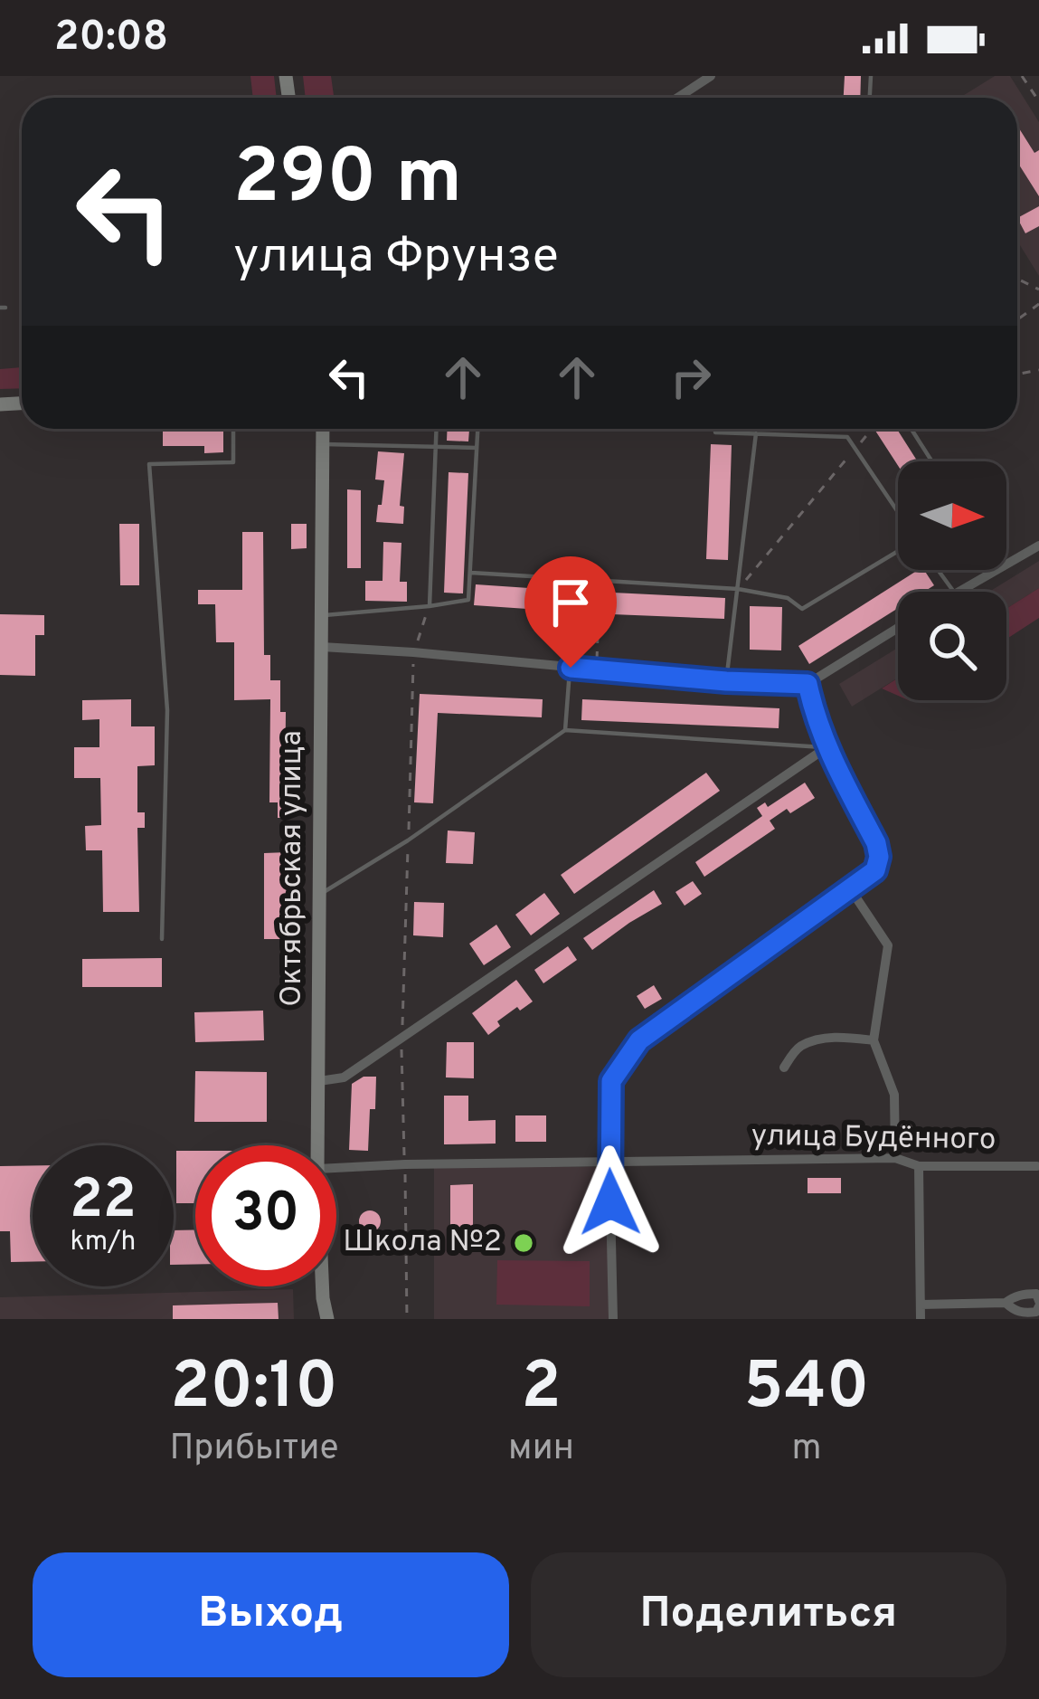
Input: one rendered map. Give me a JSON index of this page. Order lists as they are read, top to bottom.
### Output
{
  "streets": {
    "main road": ["Октябрьская улица"],
    "street": ["улица Будённого"]
  },
  "places": ["Школа №2"],
  "north": "right",
  "page": {
    "status": "20:08",
    "turn": ["290 m", "улица Фрунзе"],
    "speed": "22 km/h",
    "limit": "30",
    "eta": [
      "20:10",
      "Прибытие",
      "2",
      "мин",
      "540",
      "m"
    ],
    "buttons": ["Выход", "Поделиться"]
  }
}
